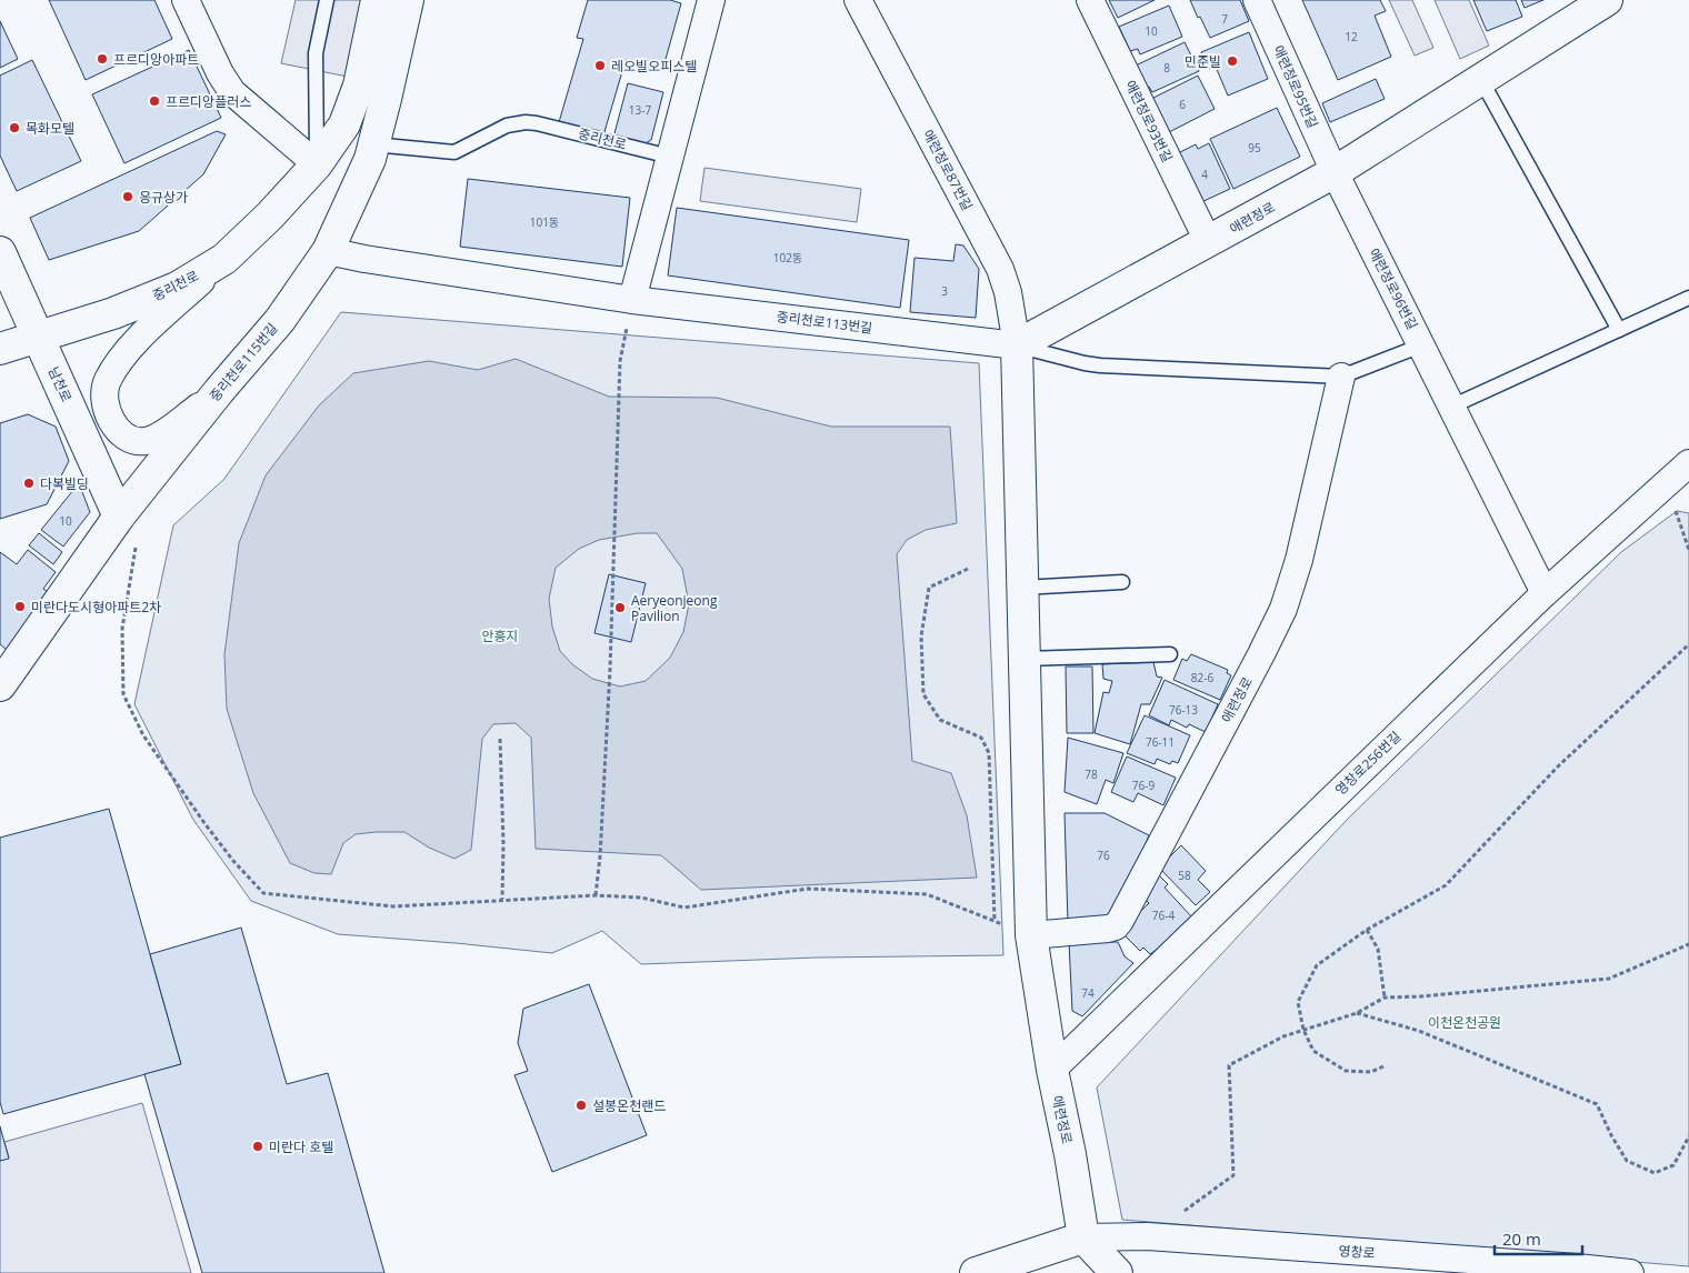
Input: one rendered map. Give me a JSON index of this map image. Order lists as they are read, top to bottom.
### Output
{
  "streets": {
    "street": [
      "애련정로95번길",
      "애련정로93번길",
      "중리천로",
      "애련정로87번길",
      "애련정로",
      "애련정로96번길",
      "중리천로113번길",
      "중리천로115번길",
      "남천로",
      "영창로256번길",
      "영창로"
    ]
  },
  "crossings": [
    ["애련정로95번길", "애련정로"],
    ["애련정로95번길", "애련정로96번길"],
    ["애련정로93번길", "애련정로"],
    ["중리천로", "중리천로115번길"],
    ["중리천로", "남천로"],
    ["애련정로87번길", "애련정로"],
    ["애련정로87번길", "중리천로113번길"],
    ["애련정로", "애련정로96번길"],
    ["애련정로", "중리천로113번길"],
    ["애련정로", "영창로256번길"],
    ["애련정로", "영창로"],
    ["애련정로96번길", "영창로256번길"],
    ["중리천로113번길", "중리천로115번길"],
    ["중리천로115번길", "남천로"]
  ],
  "parks": ["안흥지", "이천온천공원"],
  "places": [
    "프르디앙아파트",
    "민준빌",
    "레오빌오피스텔",
    "프르디앙플러스",
    "목화모텔",
    "응규상가",
    "다복빌딩",
    "미란다도시형아파트2차",
    "Aeryeonjeong Pavilion",
    "설봉온천랜드",
    "미란다 호텔"
  ],
  "house_numbers": [
    "7",
    "10",
    "12",
    "8",
    "6",
    "13-7",
    "95",
    "4",
    "101동",
    "102동",
    "3",
    "10",
    "82-6",
    "76-13",
    "76-11",
    "78",
    "76-9",
    "76",
    "58",
    "76-4",
    "74"
  ],
  "scale_bar": "20 m"
}
